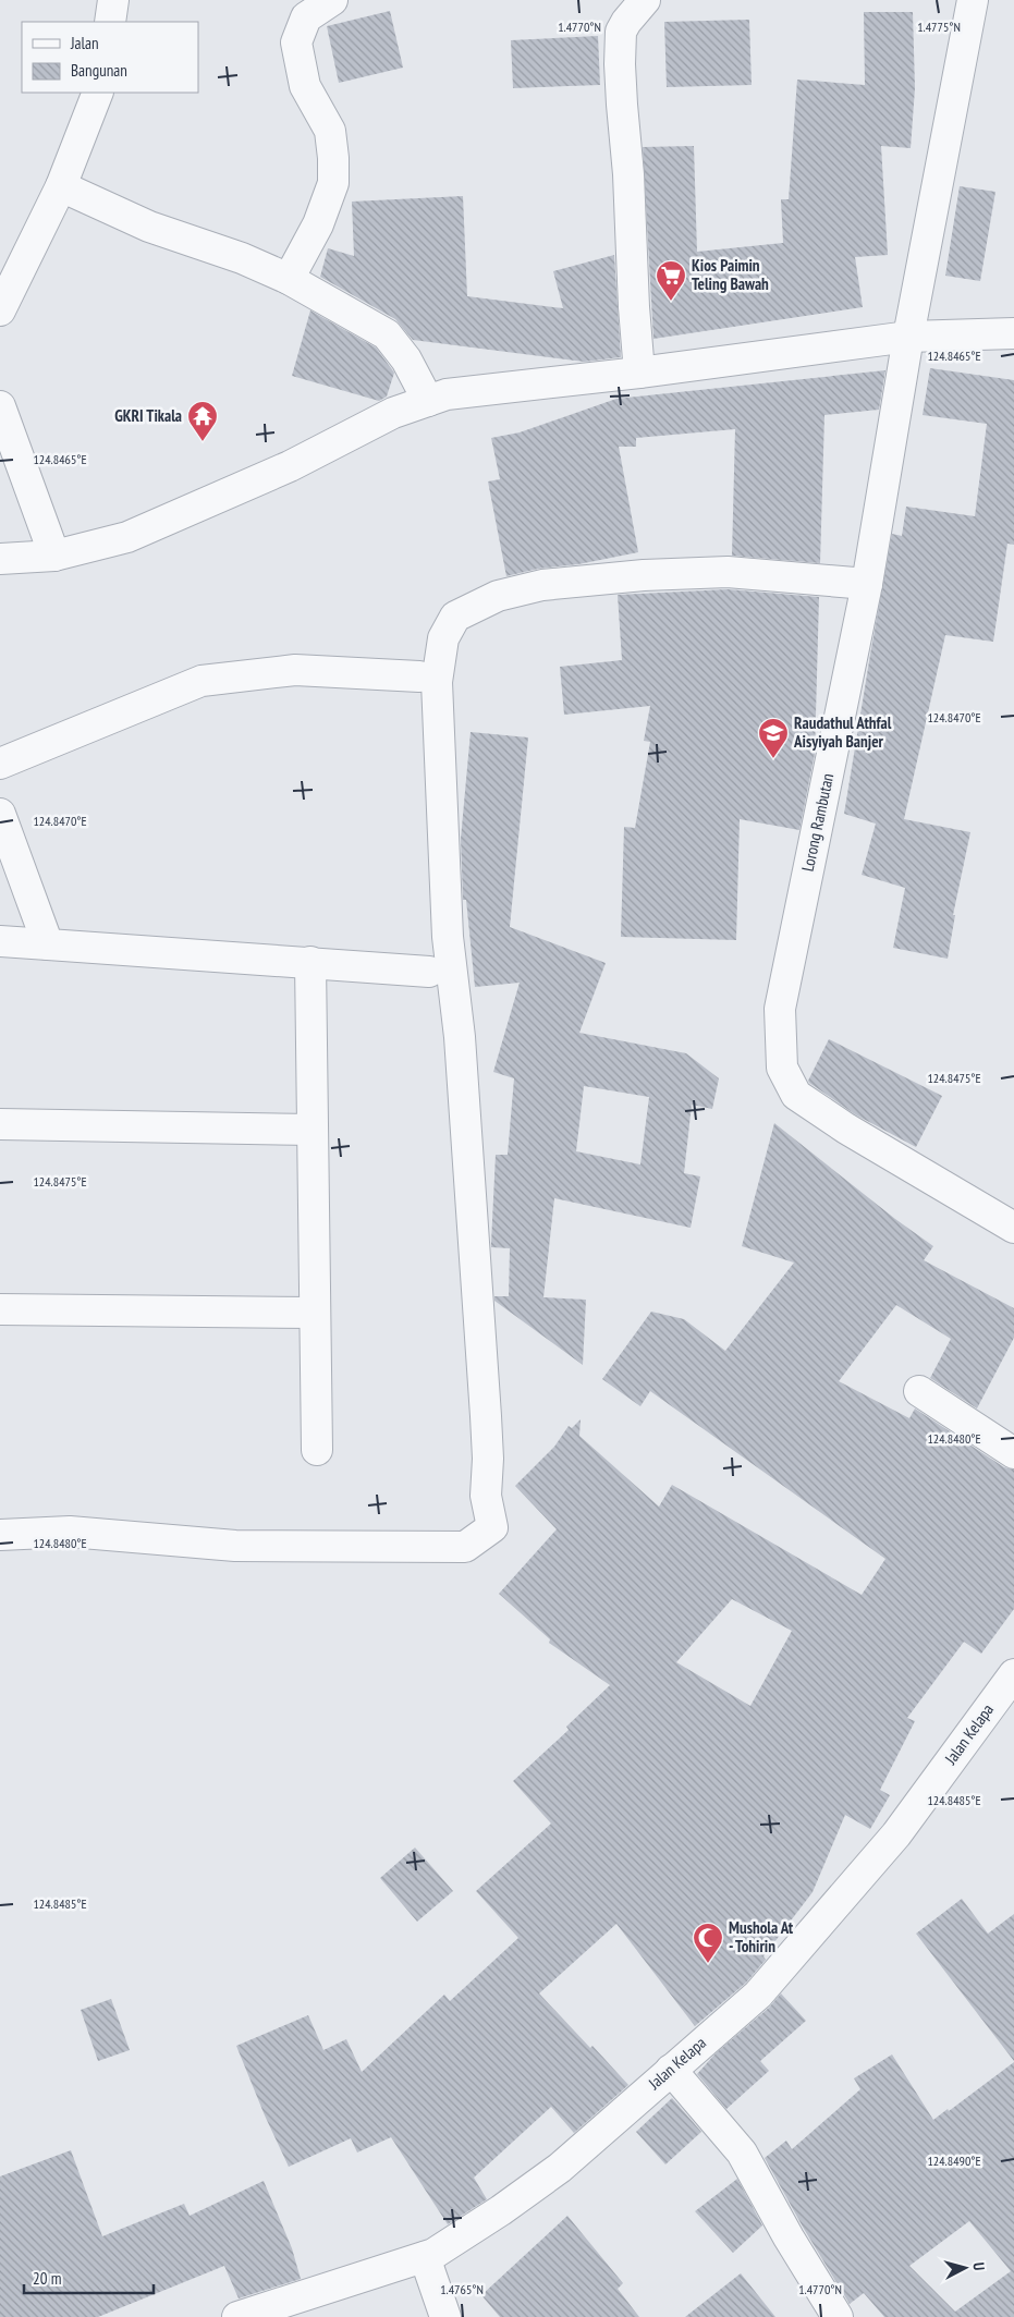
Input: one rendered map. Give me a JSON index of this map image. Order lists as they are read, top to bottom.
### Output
{
  "streets": {
    "street": ["Lorong Rambutan", "Jalan Kelapa"]
  },
  "places": {
    "supermarket": ["Kios Paimin Teling Bawah"],
    "temple": ["GKRI Tikala"],
    "school or university": ["Raudathul Athfal Aisyiyah Banjer"],
    "mosque": ["Mushola At - Tohirin"]
  },
  "legend": ["Jalan", "Bangunan"],
  "scale_bar": "20 m",
  "north": "right",
  "coordinates": [
    "1.4770°N",
    "1.4775°N",
    "124.8465°E",
    "124.8470°E",
    "124.8475°E",
    "124.8480°E",
    "124.8485°E",
    "124.8490°E",
    "1.4765°N"
  ]
}
